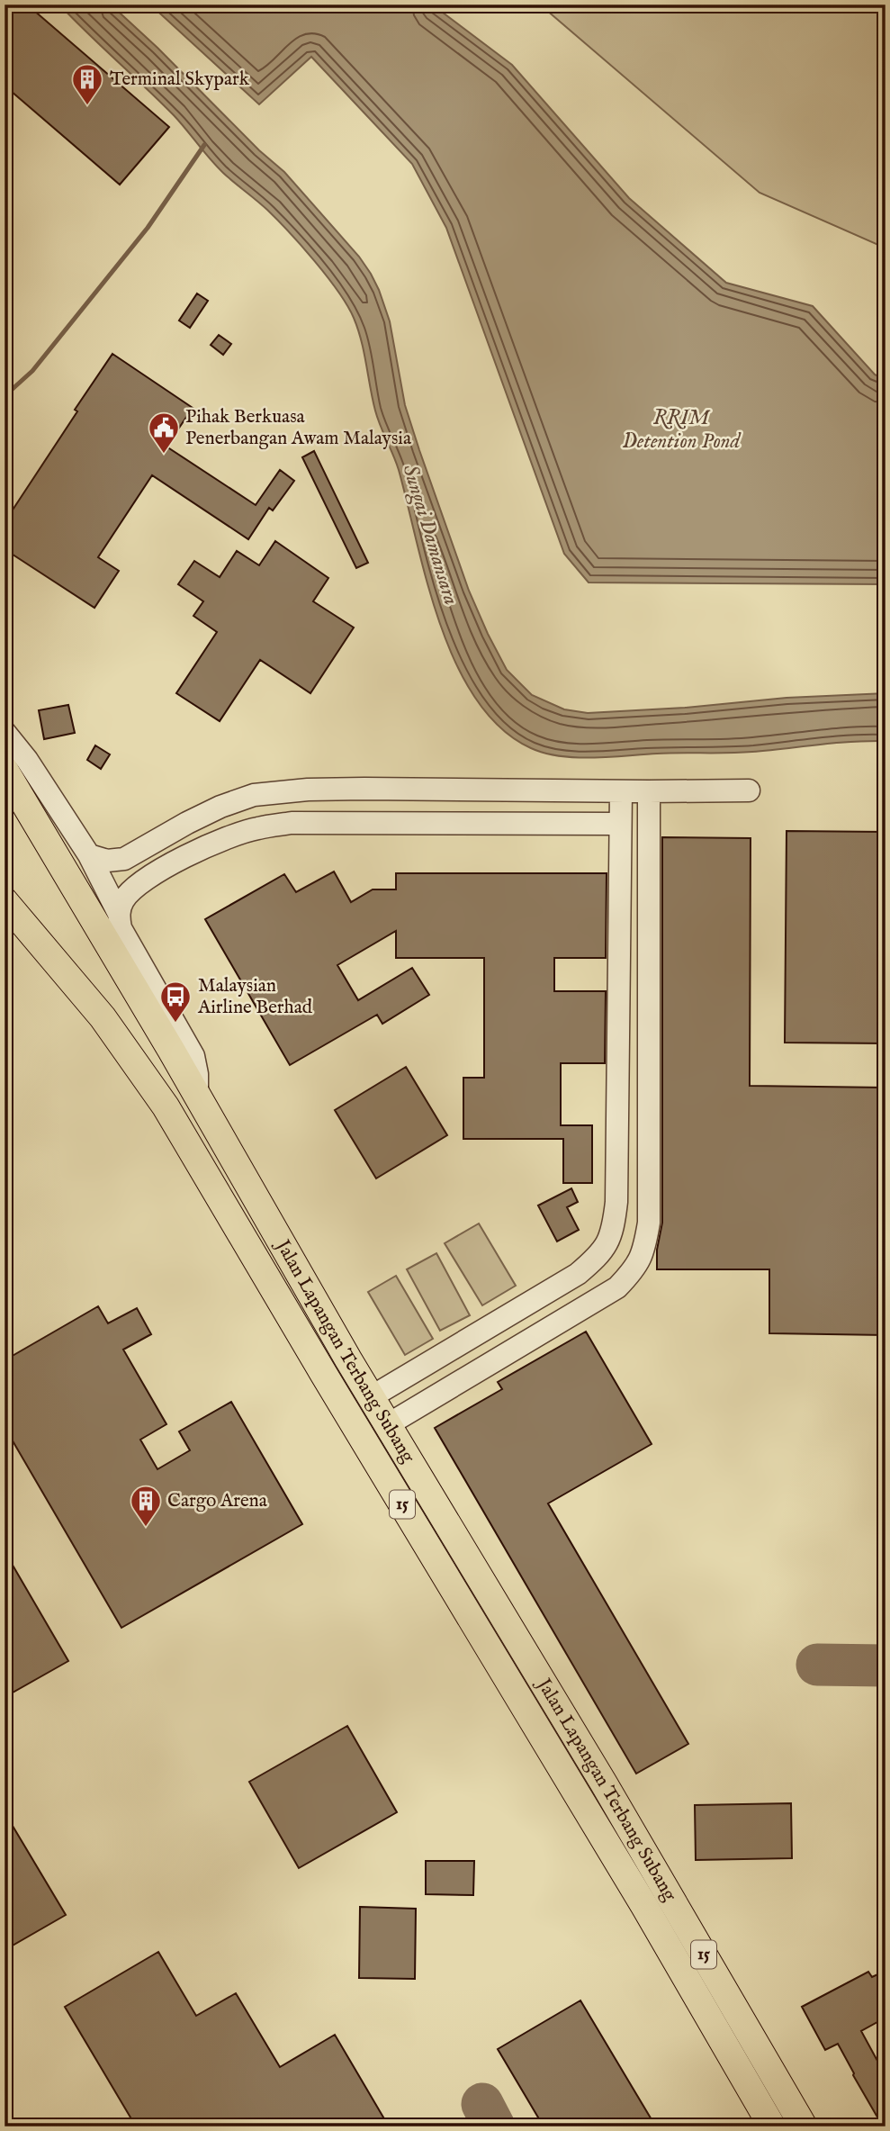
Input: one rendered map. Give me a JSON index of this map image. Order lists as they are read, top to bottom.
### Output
{
  "streets": {
    "main road": ["Jalan Lapangan Terbang Subang", "15"]
  },
  "water": ["RRIM Detention Pond", "Sungai Damansara"],
  "places": {
    "building": ["Terminal Skypark", "Cargo Arena"],
    "public building": ["Pihak Berkuasa Penerbangan Awam Malaysia"],
    "bus stop": ["Malaysian Airline Berhad"]
  }
}
